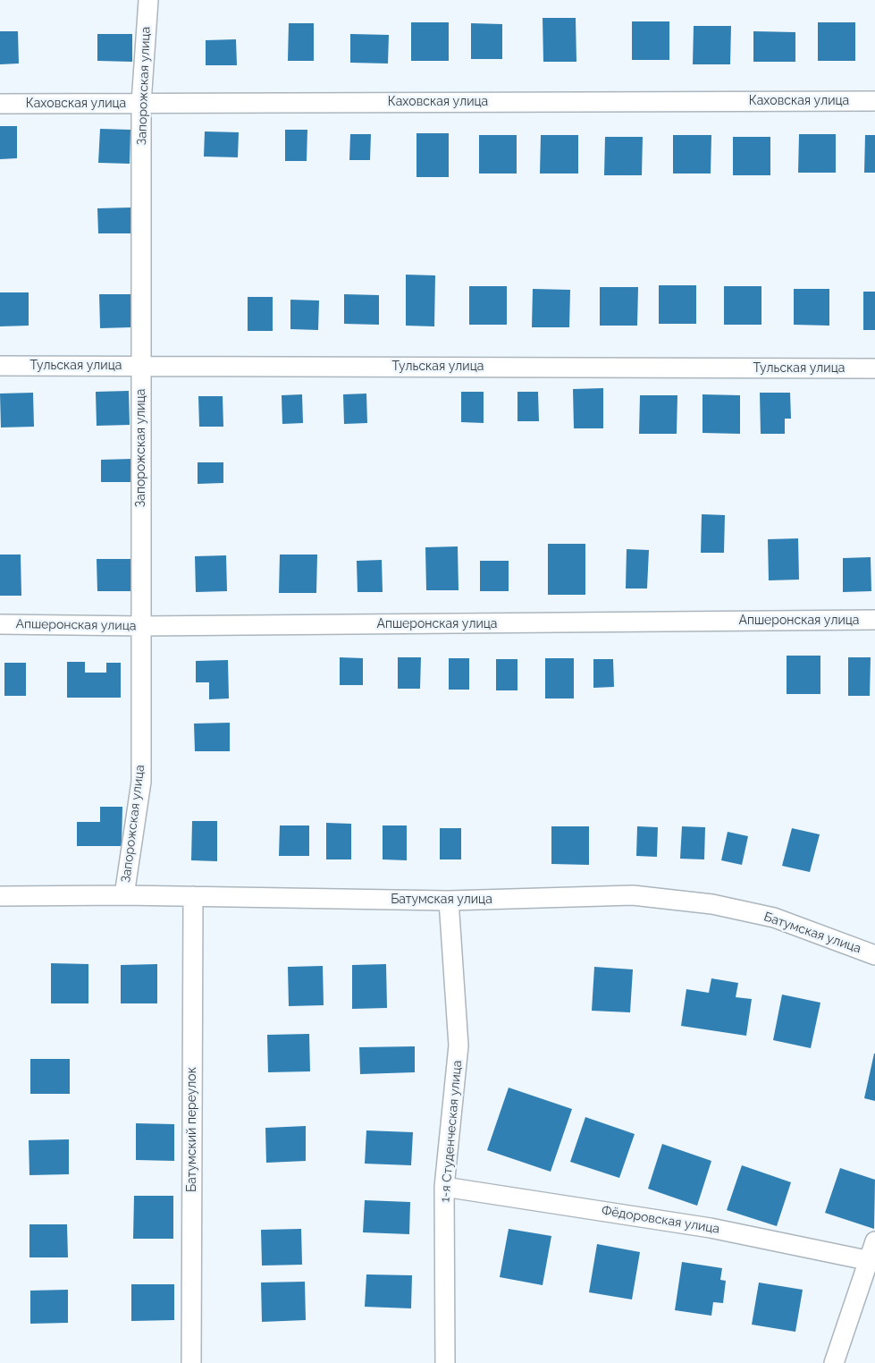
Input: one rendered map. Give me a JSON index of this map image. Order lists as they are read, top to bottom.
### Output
{
  "streets": {
    "street": [
      "Запорожская улица",
      "Каховская улица",
      "Тульская улица",
      "Апшеронская улица",
      "Батумская улица",
      "Батумский переулок",
      "1-я Студенческая улица",
      "Фёдоровская улица"
    ]
  },
  "crossings": [
    ["Запорожская улица", "Каховская улица"],
    ["Запорожская улица", "Тульская улица"],
    ["Запорожская улица", "Апшеронская улица"],
    ["Запорожская улица", "Батумская улица"],
    ["Батумская улица", "Батумский переулок"],
    ["Батумская улица", "1-я Студенческая улица"],
    ["1-я Студенческая улица", "Фёдоровская улица"]
  ]
}
